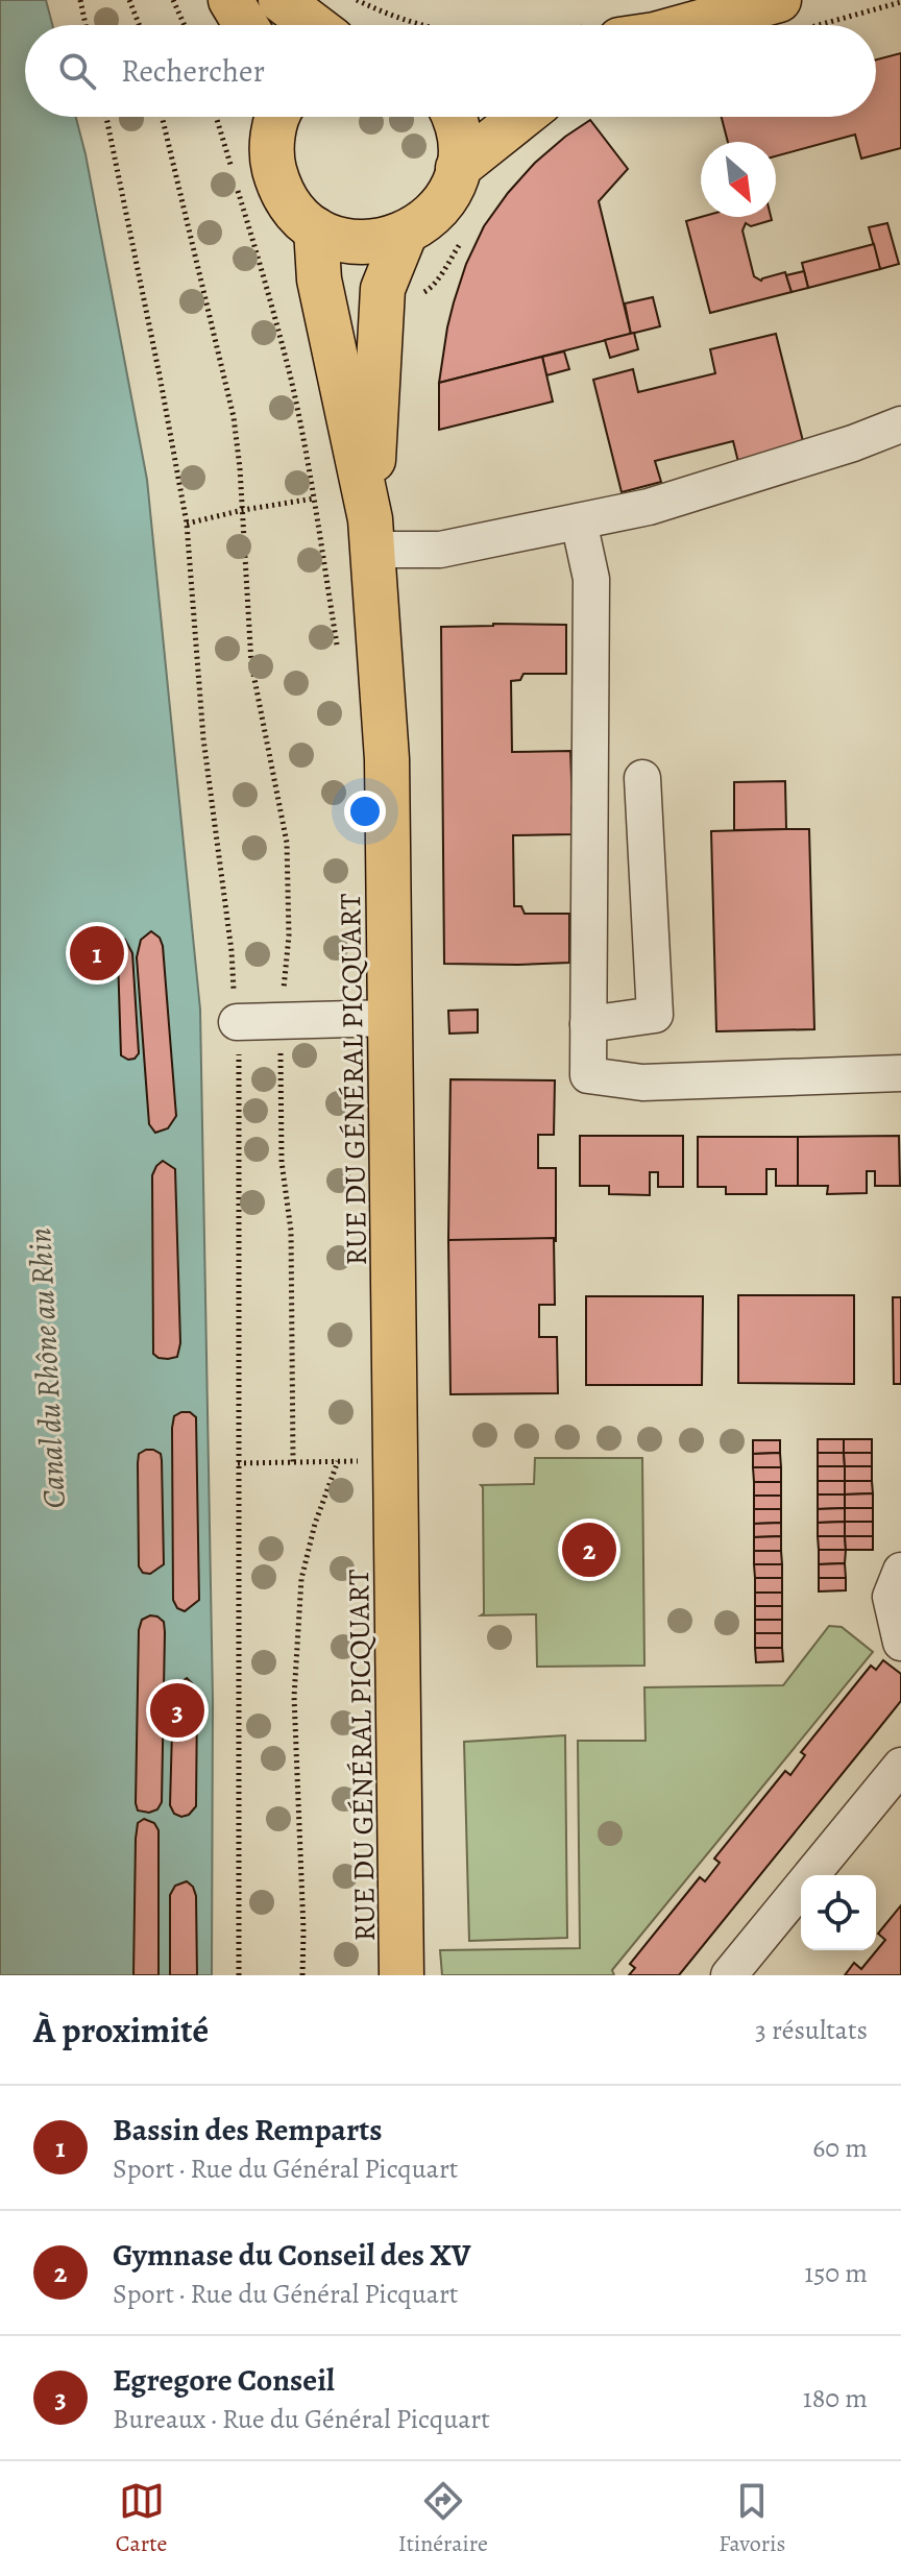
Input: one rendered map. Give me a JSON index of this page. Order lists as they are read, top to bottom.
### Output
{
  "streets": {
    "main road": ["RUE DU GÉNÉRAL PICQUART"]
  },
  "water": ["Canal du Rhône au Rhin"],
  "north": "bottom right",
  "page": {
    "search": "Rechercher",
    "pins": ["1", "2", "3"],
    "heading": ["À proximité", "3 résultats"],
    "list": [
      {
        "mark": "1",
        "name": "Bassin des Remparts",
        "note": "Sport · Rue du Général Picquart",
        "value": "60 m"
      },
      {
        "mark": "2",
        "name": "Gymnase du Conseil des XV",
        "note": "Sport · Rue du Général Picquart",
        "value": "150 m"
      },
      {
        "mark": "3",
        "name": "Egregore Conseil",
        "note": "Bureaux · Rue du Général Picquart",
        "value": "180 m"
      }
    ],
    "nav": ["Carte", "Itinéraire", "Favoris"]
  }
}
